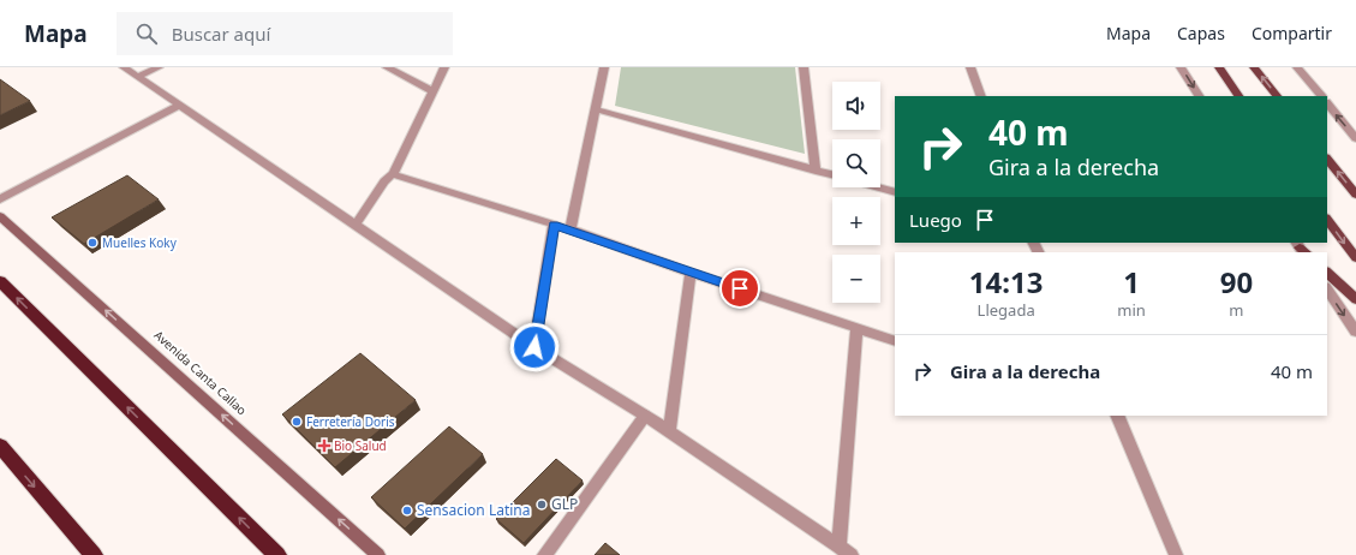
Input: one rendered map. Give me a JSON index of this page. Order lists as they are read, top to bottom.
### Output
{
  "streets": {
    "main road": ["Avenida Canta Callao"]
  },
  "one_way": ["Avenida Canta Callao"],
  "places": {
    "other": [
      "Muelles Koky",
      "Ferretería Doris",
      "GLP",
      "Sensacion Latina"
    ],
    "health": ["Bio Salud"]
  },
  "page": {
    "header": "Mapa",
    "search": "Buscar aquí",
    "nav": ["Mapa", "Capas", "Compartir"],
    "map_buttons": ["+", "−"],
    "turn": ["40 m", "Gira a la derecha"],
    "then": "Luego",
    "eta": [
      "14:13",
      "Llegada",
      "1",
      "min",
      "90",
      "m"
    ],
    "list": [
      {
        "name": "Gira a la derecha",
        "value": "40 m"
      }
    ]
  }
}
